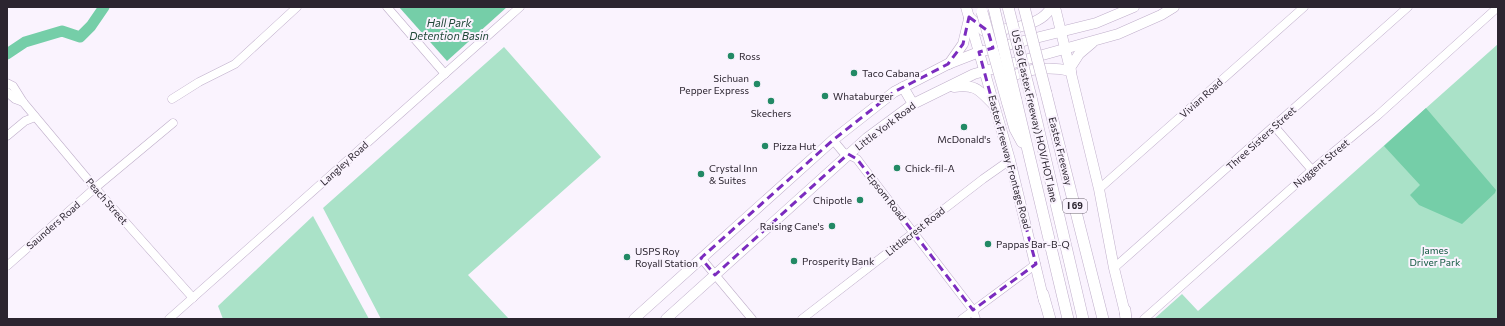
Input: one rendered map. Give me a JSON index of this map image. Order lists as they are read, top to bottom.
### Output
{
  "streets": {
    "highway": ["US 59 (Eastex Freeway) HOV/HOT lane", "Eastex Freeway", "I 69"],
    "main road": ["Little York Road", "Eastex Freeway Frontage Road"],
    "street": [
      "Vivian Road",
      "Three Sisters Street",
      "Langley Road",
      "Nuggent Street",
      "Epsom Road",
      "Peach Street",
      "Saunders Road",
      "Littlecrest Road"
    ]
  },
  "crossings": [
    ["Little York Road", "Eastex Freeway Frontage Road"],
    ["Little York Road", "Epsom Road"],
    ["Eastex Freeway Frontage Road", "Littlecrest Road"],
    ["Langley Road", "Peach Street"],
    ["Epsom Road", "Littlecrest Road"],
    ["Peach Street", "Saunders Road"]
  ],
  "water": ["Hall Park Detention Basin"],
  "parks": ["James Driver Park"],
  "places": [
    "Ross",
    "Taco Cabana",
    "Sichuan Pepper Express",
    "Whataburger",
    "Skechers",
    "McDonald's",
    "Pizza Hut",
    "Chick-fil-A",
    "Crystal Inn & Suites",
    "Chipotle",
    "Raising Cane's",
    "Pappas Bar-B-Q",
    "USPS Roy Royall Station",
    "Prosperity Bank"
  ]
}
